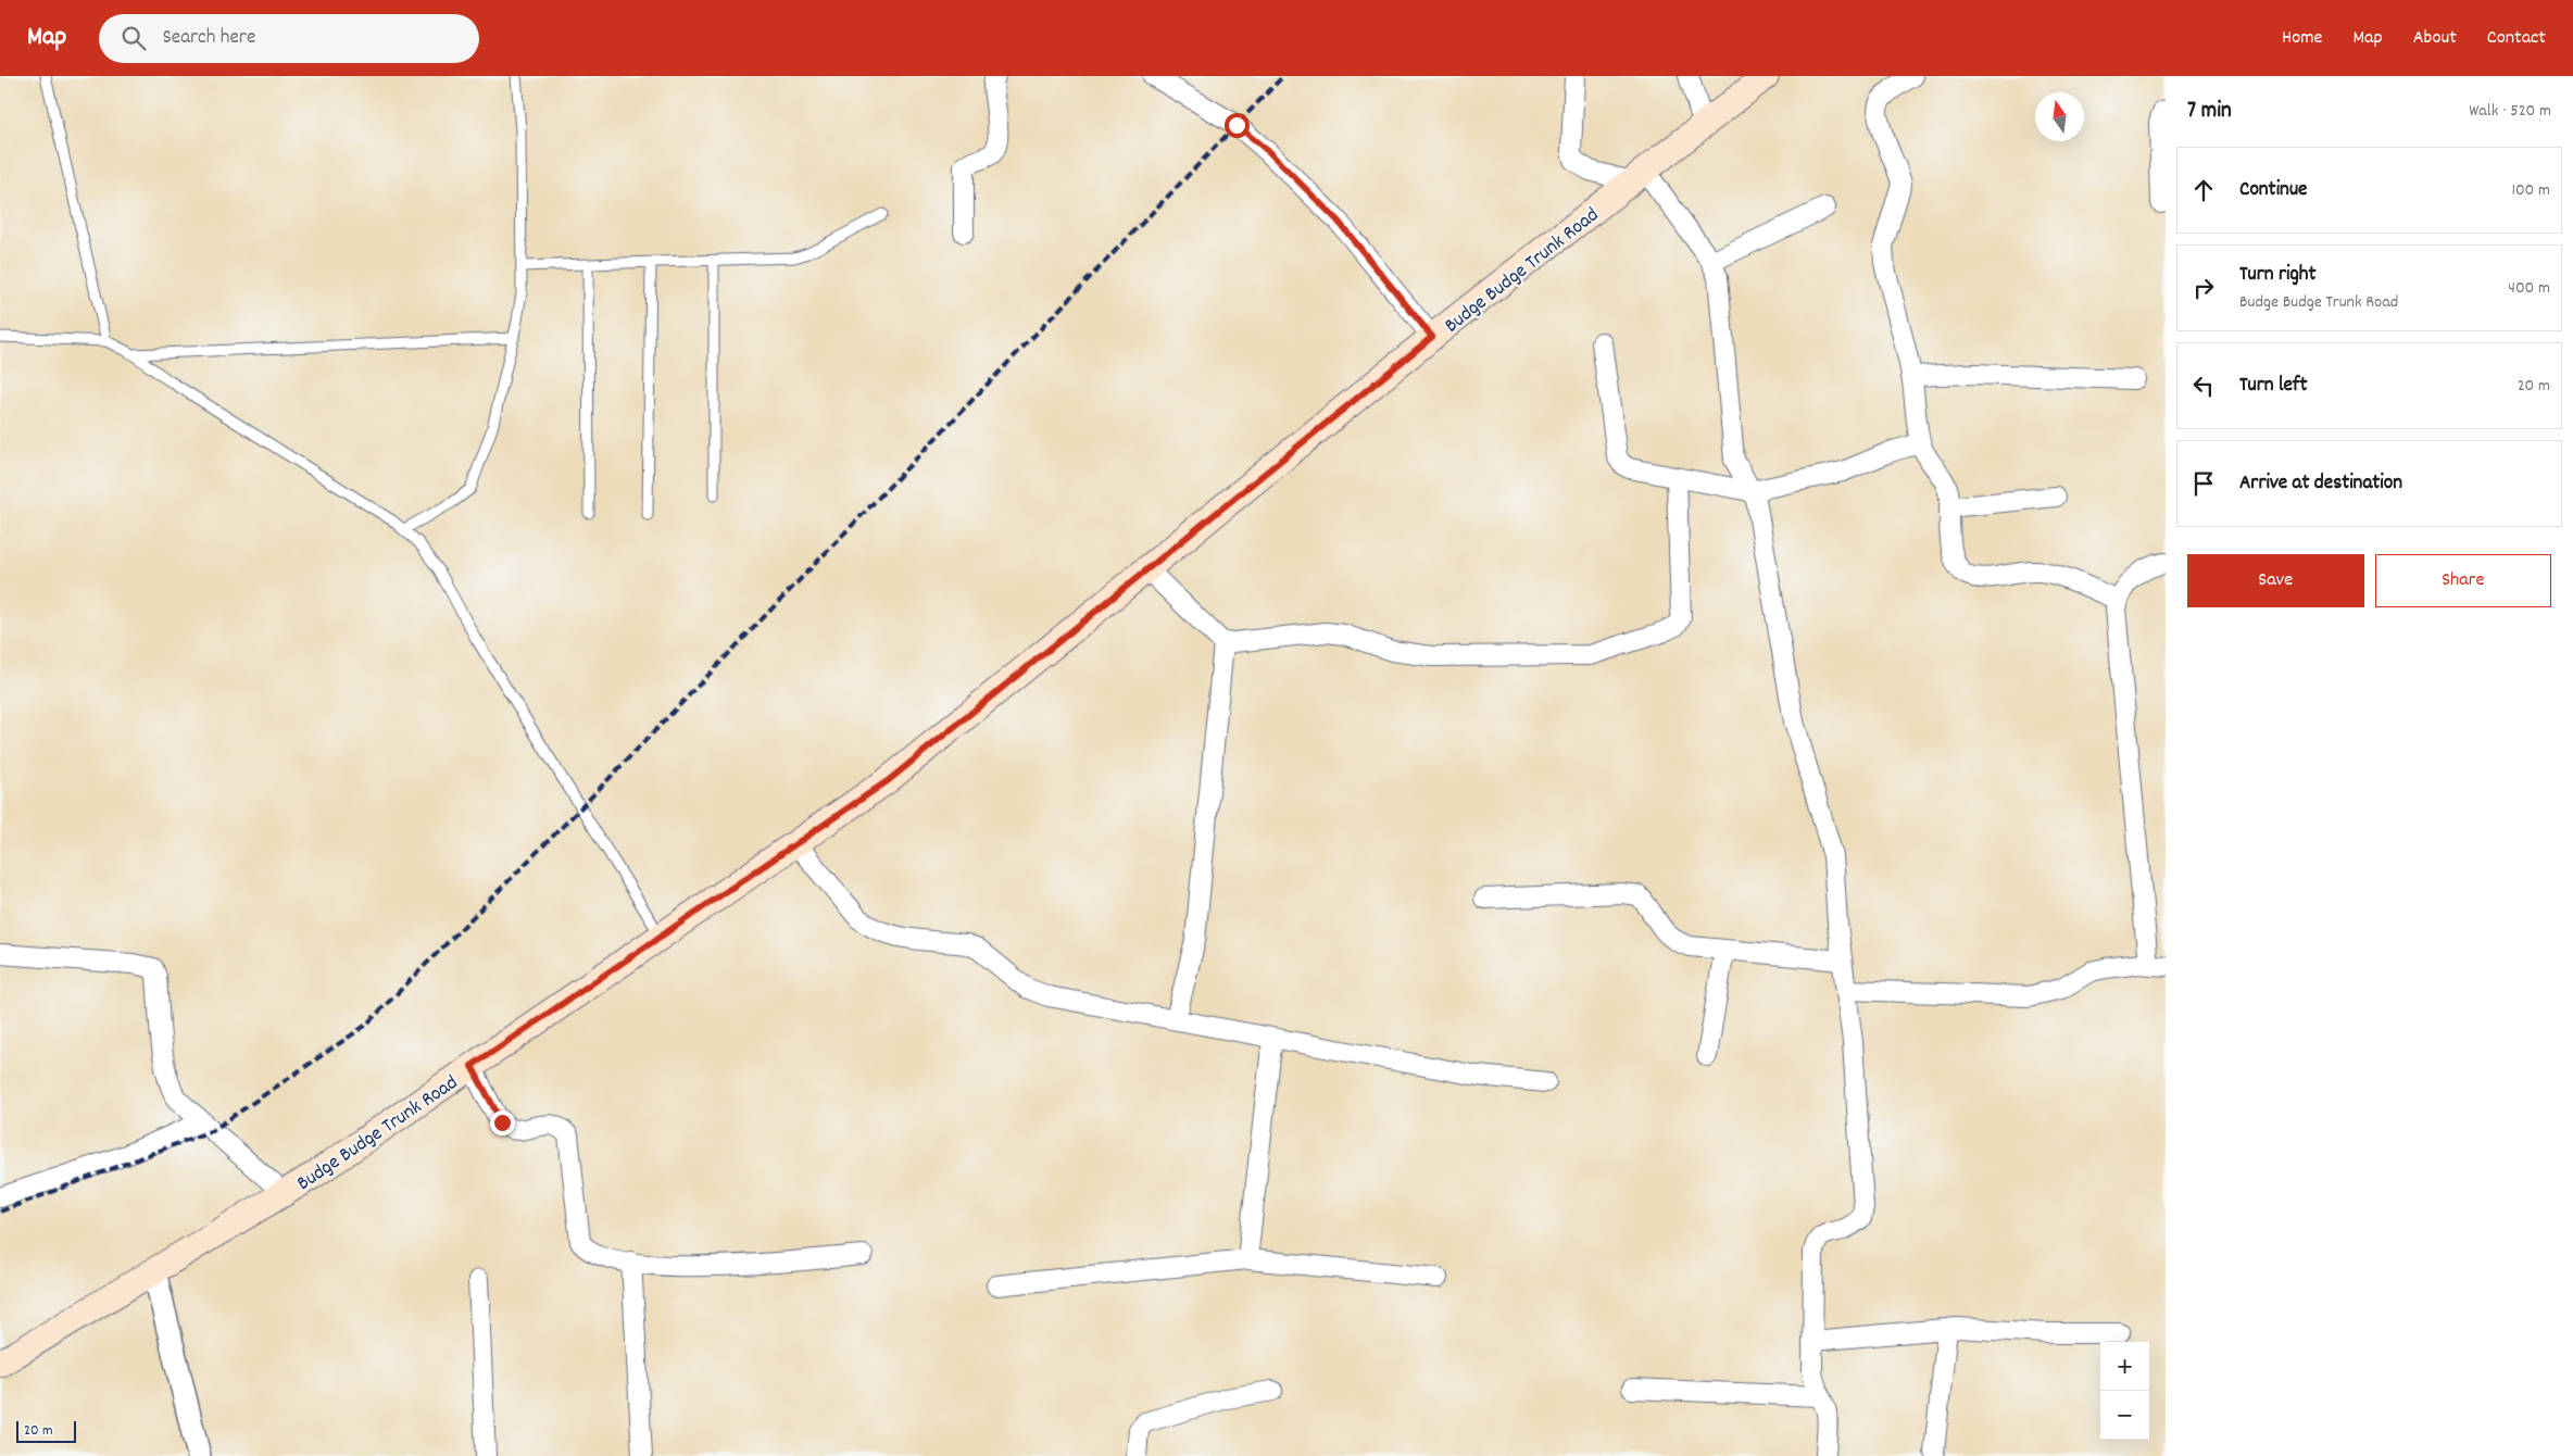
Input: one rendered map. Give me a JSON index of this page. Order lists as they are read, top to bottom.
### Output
{
  "streets": {
    "main road": ["Budge Budge Trunk Road"]
  },
  "scale_bar": "20 m",
  "north": "top",
  "page": {
    "header": "Map",
    "search": "Search here",
    "nav": [
      "Home",
      "Map",
      "About",
      "Contact"
    ],
    "heading": ["7 min", "Walk · 520 m"],
    "list": [
      ["Continue", "100 m"],
      ["Turn right", "Budge Budge Trunk Road", "400 m"],
      ["Turn left", "20 m"],
      "Arrive at destination"
    ],
    "buttons": ["Save", "Share"],
    "map_buttons": ["+", "−"],
    "scale": "20 m"
  }
}
